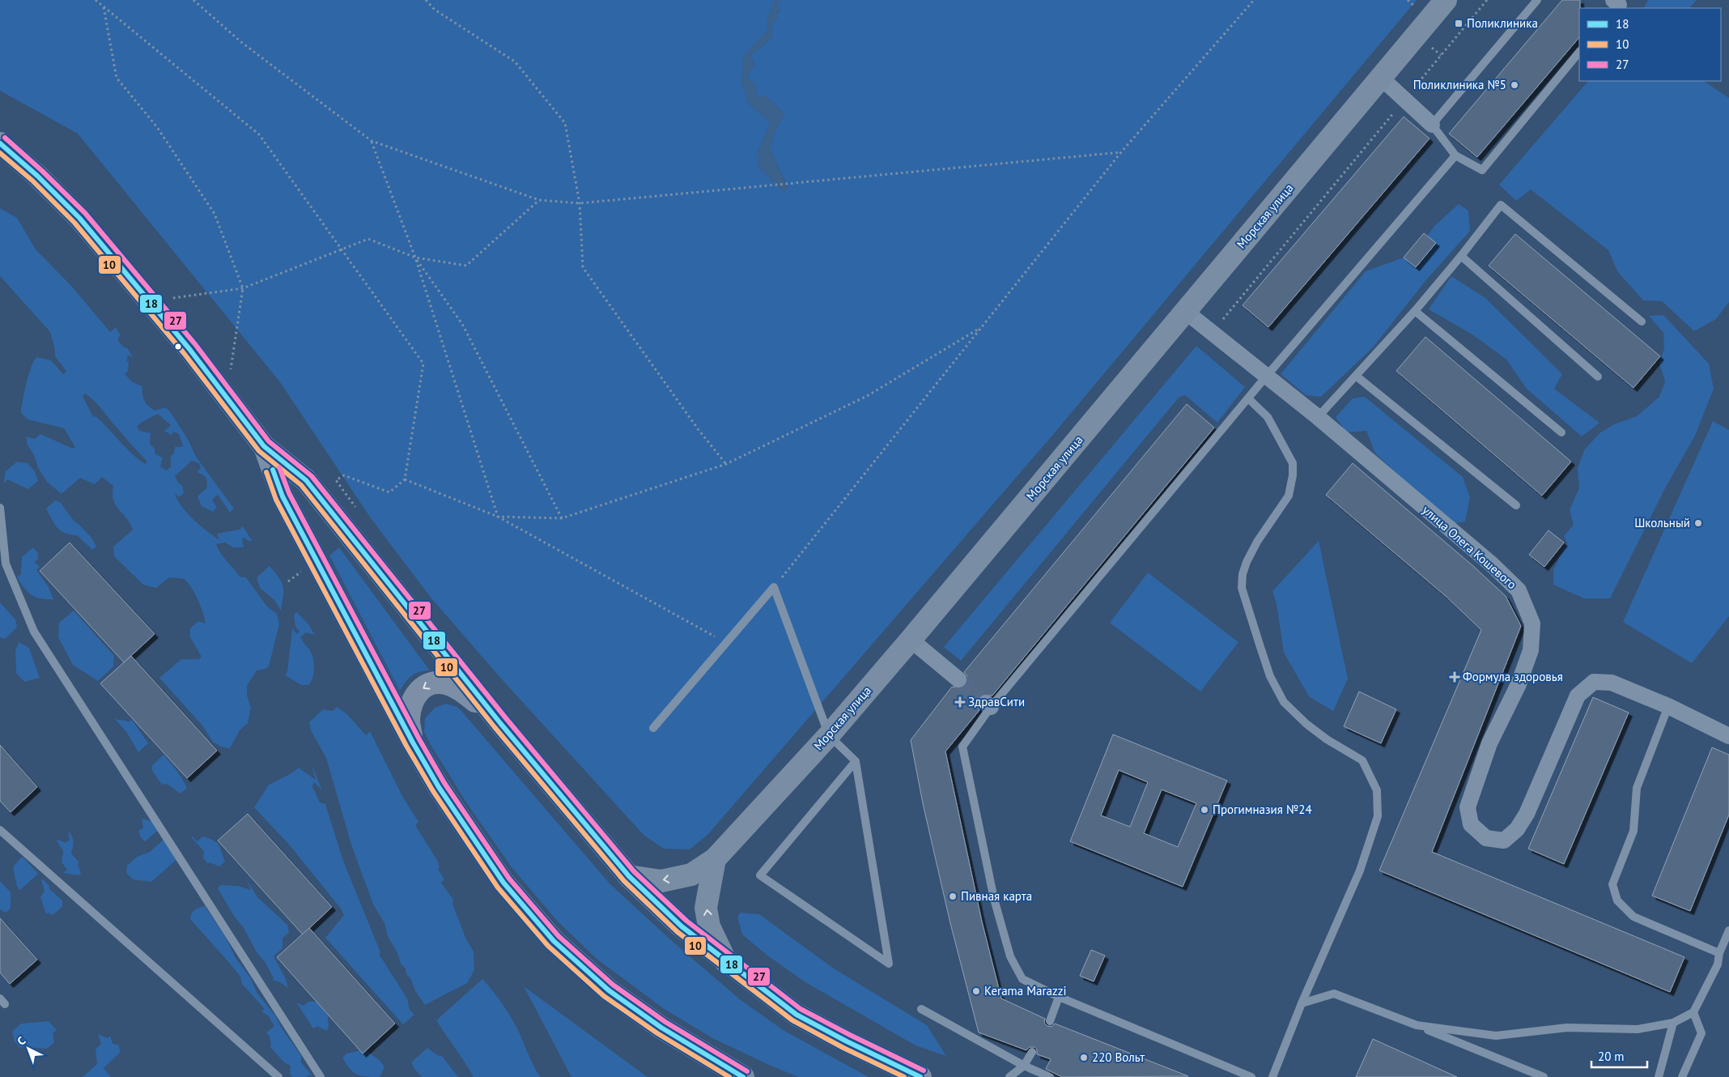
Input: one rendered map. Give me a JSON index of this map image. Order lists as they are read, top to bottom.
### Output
{
  "streets": {
    "street": ["Морская улица", "улица Олега Кошевого"]
  },
  "crossings": [
    ["Морская улица", "улица Олега Кошевого"]
  ],
  "places": {
    "transit": ["Поликлиника"],
    "other": [
      "Поликлиника №5",
      "Школьный",
      "Прогимназия №24",
      "Пивная карта",
      "Kerama Marazzi",
      "220 Вольт"
    ],
    "health": ["Формула здоровья", "ЗдравСити"]
  },
  "lines": ["transit line 27", "transit line 18", "transit line 10"],
  "legend": ["18", "10", "27"],
  "scale_bar": "20 m",
  "north": "top left"
}
